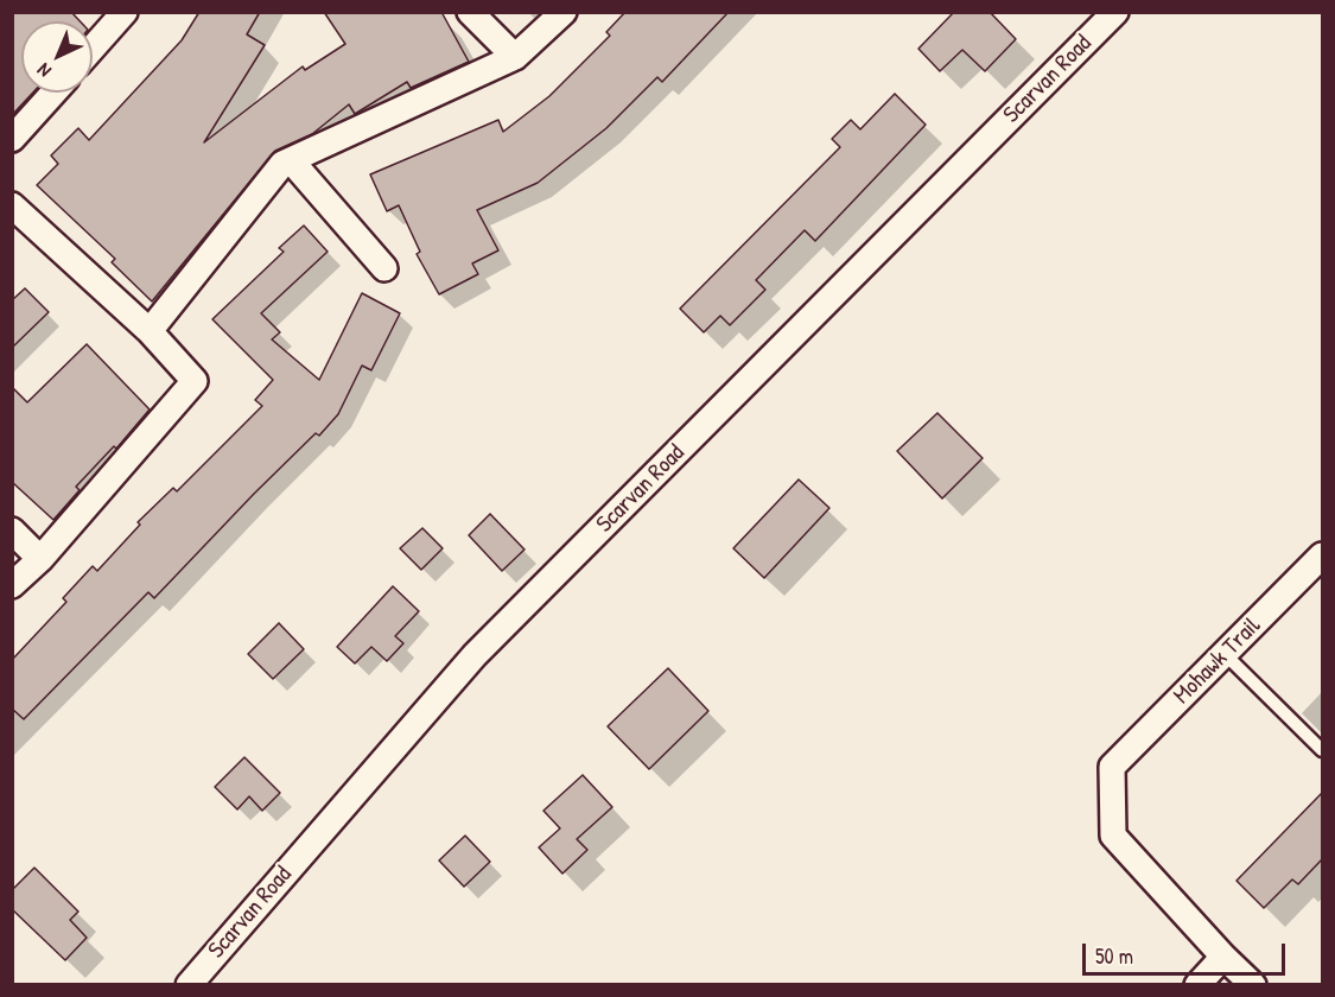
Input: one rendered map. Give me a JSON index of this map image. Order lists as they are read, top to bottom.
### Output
{
  "streets": {
    "street": ["Scarvan Road", "Mohawk Trail"]
  },
  "scale_bar": "50 m",
  "north": "bottom left"
}
